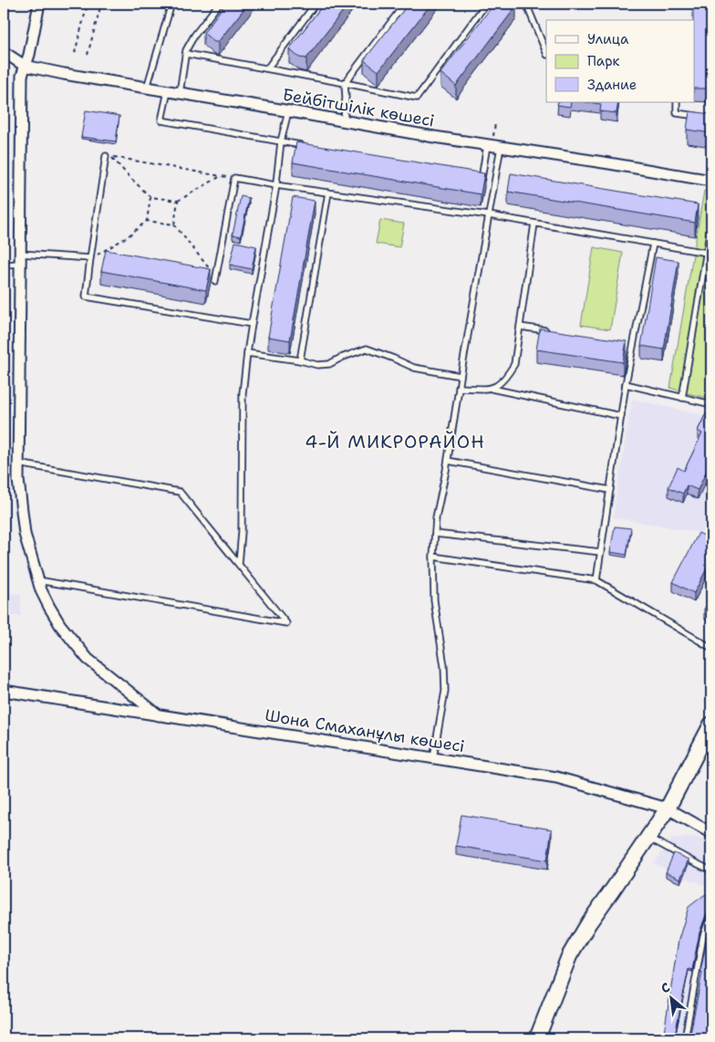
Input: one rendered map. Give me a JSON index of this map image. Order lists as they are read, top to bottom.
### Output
{
  "streets": {
    "street": ["Бейбітшілік көшесі", "Шона Смаханұлы көшесі"]
  },
  "districts": ["4-Й МИКРОРАЙОН"],
  "legend": ["Улица", "Парк", "Здание"],
  "north": "top left"
}
